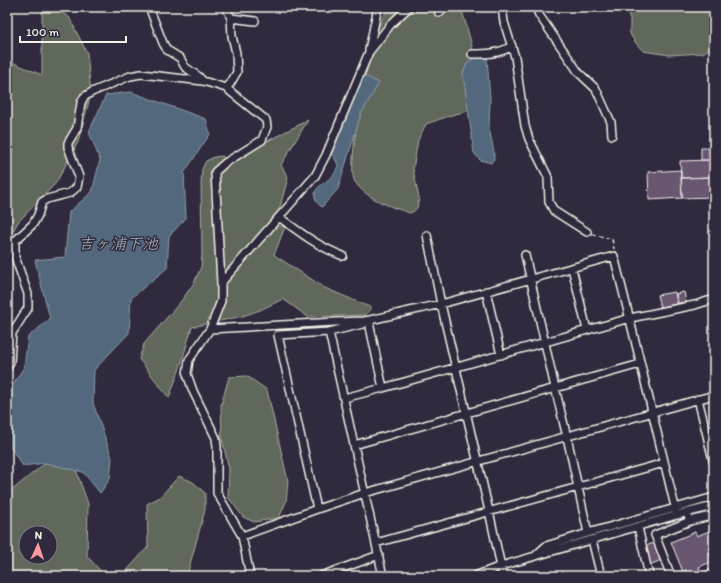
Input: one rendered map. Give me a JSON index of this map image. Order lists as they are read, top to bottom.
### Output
{
  "water": ["吉ヶ浦下池"],
  "scale_bar": "100 m",
  "north": "top"
}
